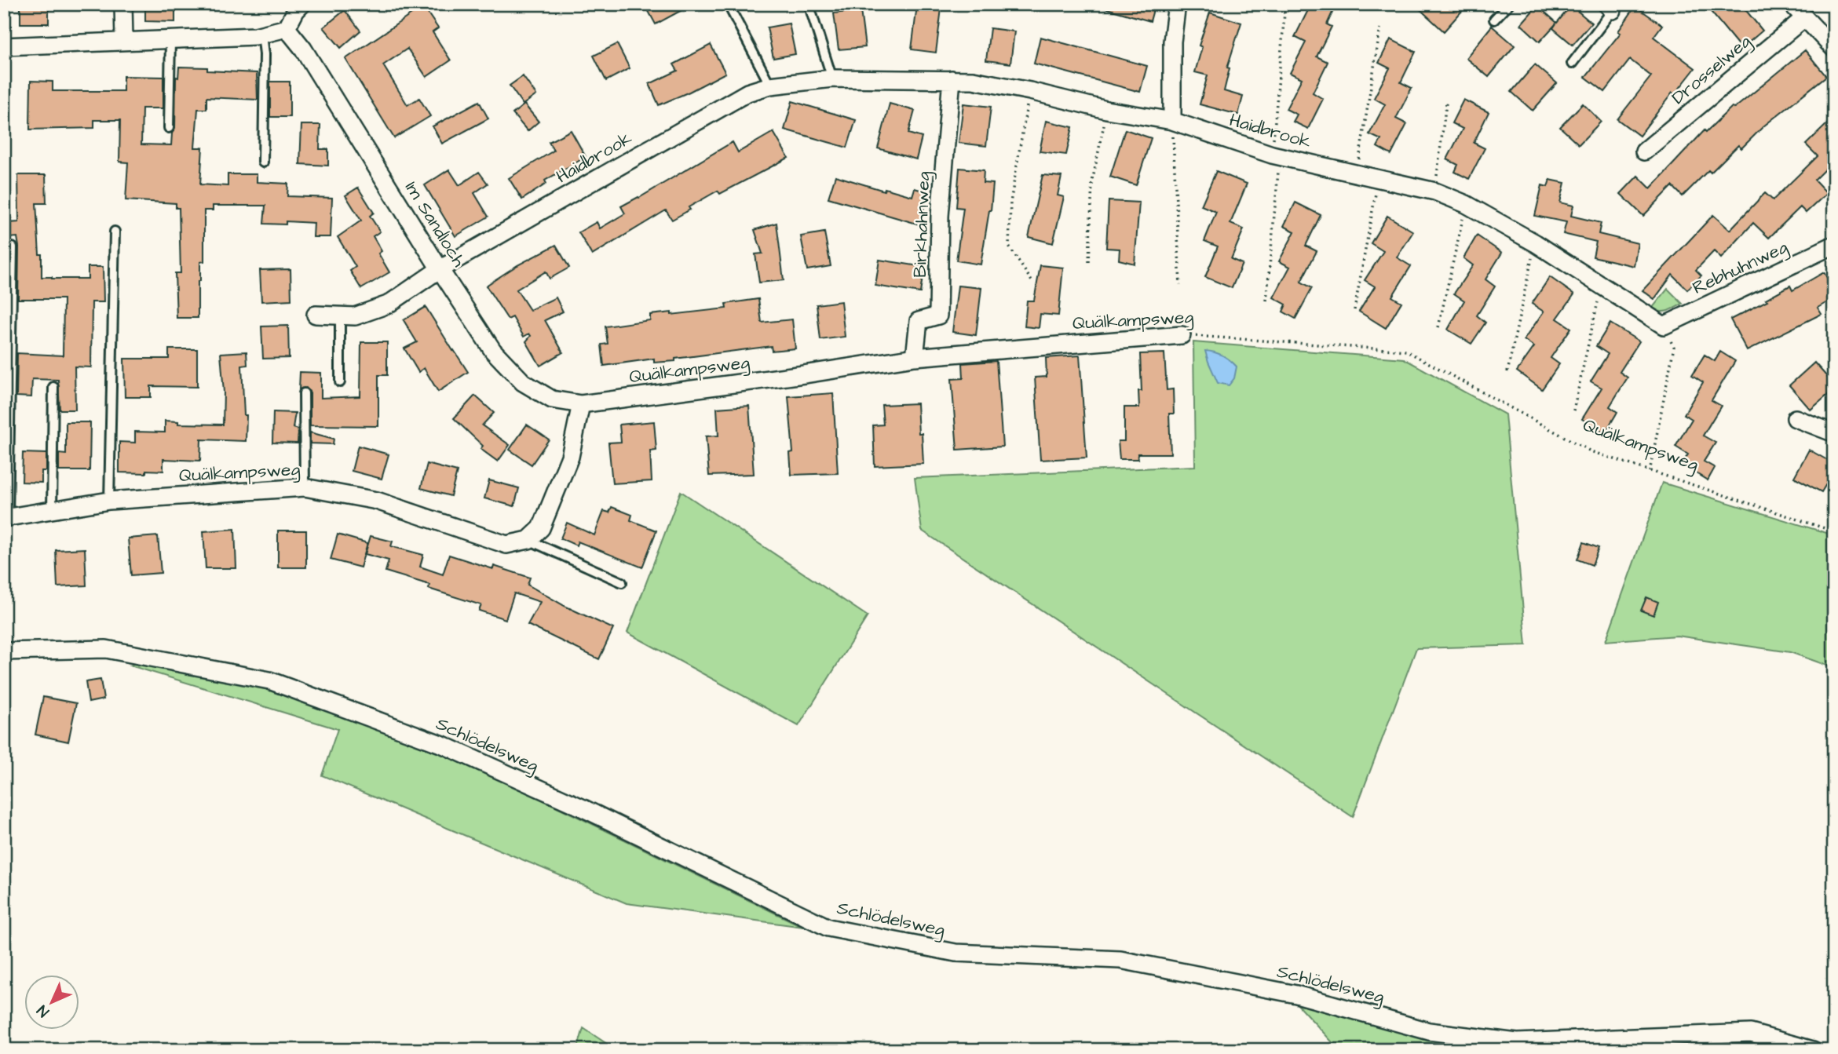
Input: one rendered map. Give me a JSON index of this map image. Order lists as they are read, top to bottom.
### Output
{
  "streets": {
    "street": [
      "Drosselweg",
      "Haidbrook",
      "Im Sandloch",
      "Birkhahnweg",
      "Rebhuhnweg",
      "Quälkampsweg",
      "Schlödelsweg"
    ]
  },
  "crossings": [
    ["Haidbrook", "Im Sandloch"],
    ["Haidbrook", "Birkhahnweg"],
    ["Haidbrook", "Rebhuhnweg"],
    ["Im Sandloch", "Quälkampsweg"],
    ["Birkhahnweg", "Quälkampsweg"]
  ],
  "north": "bottom left"
}
